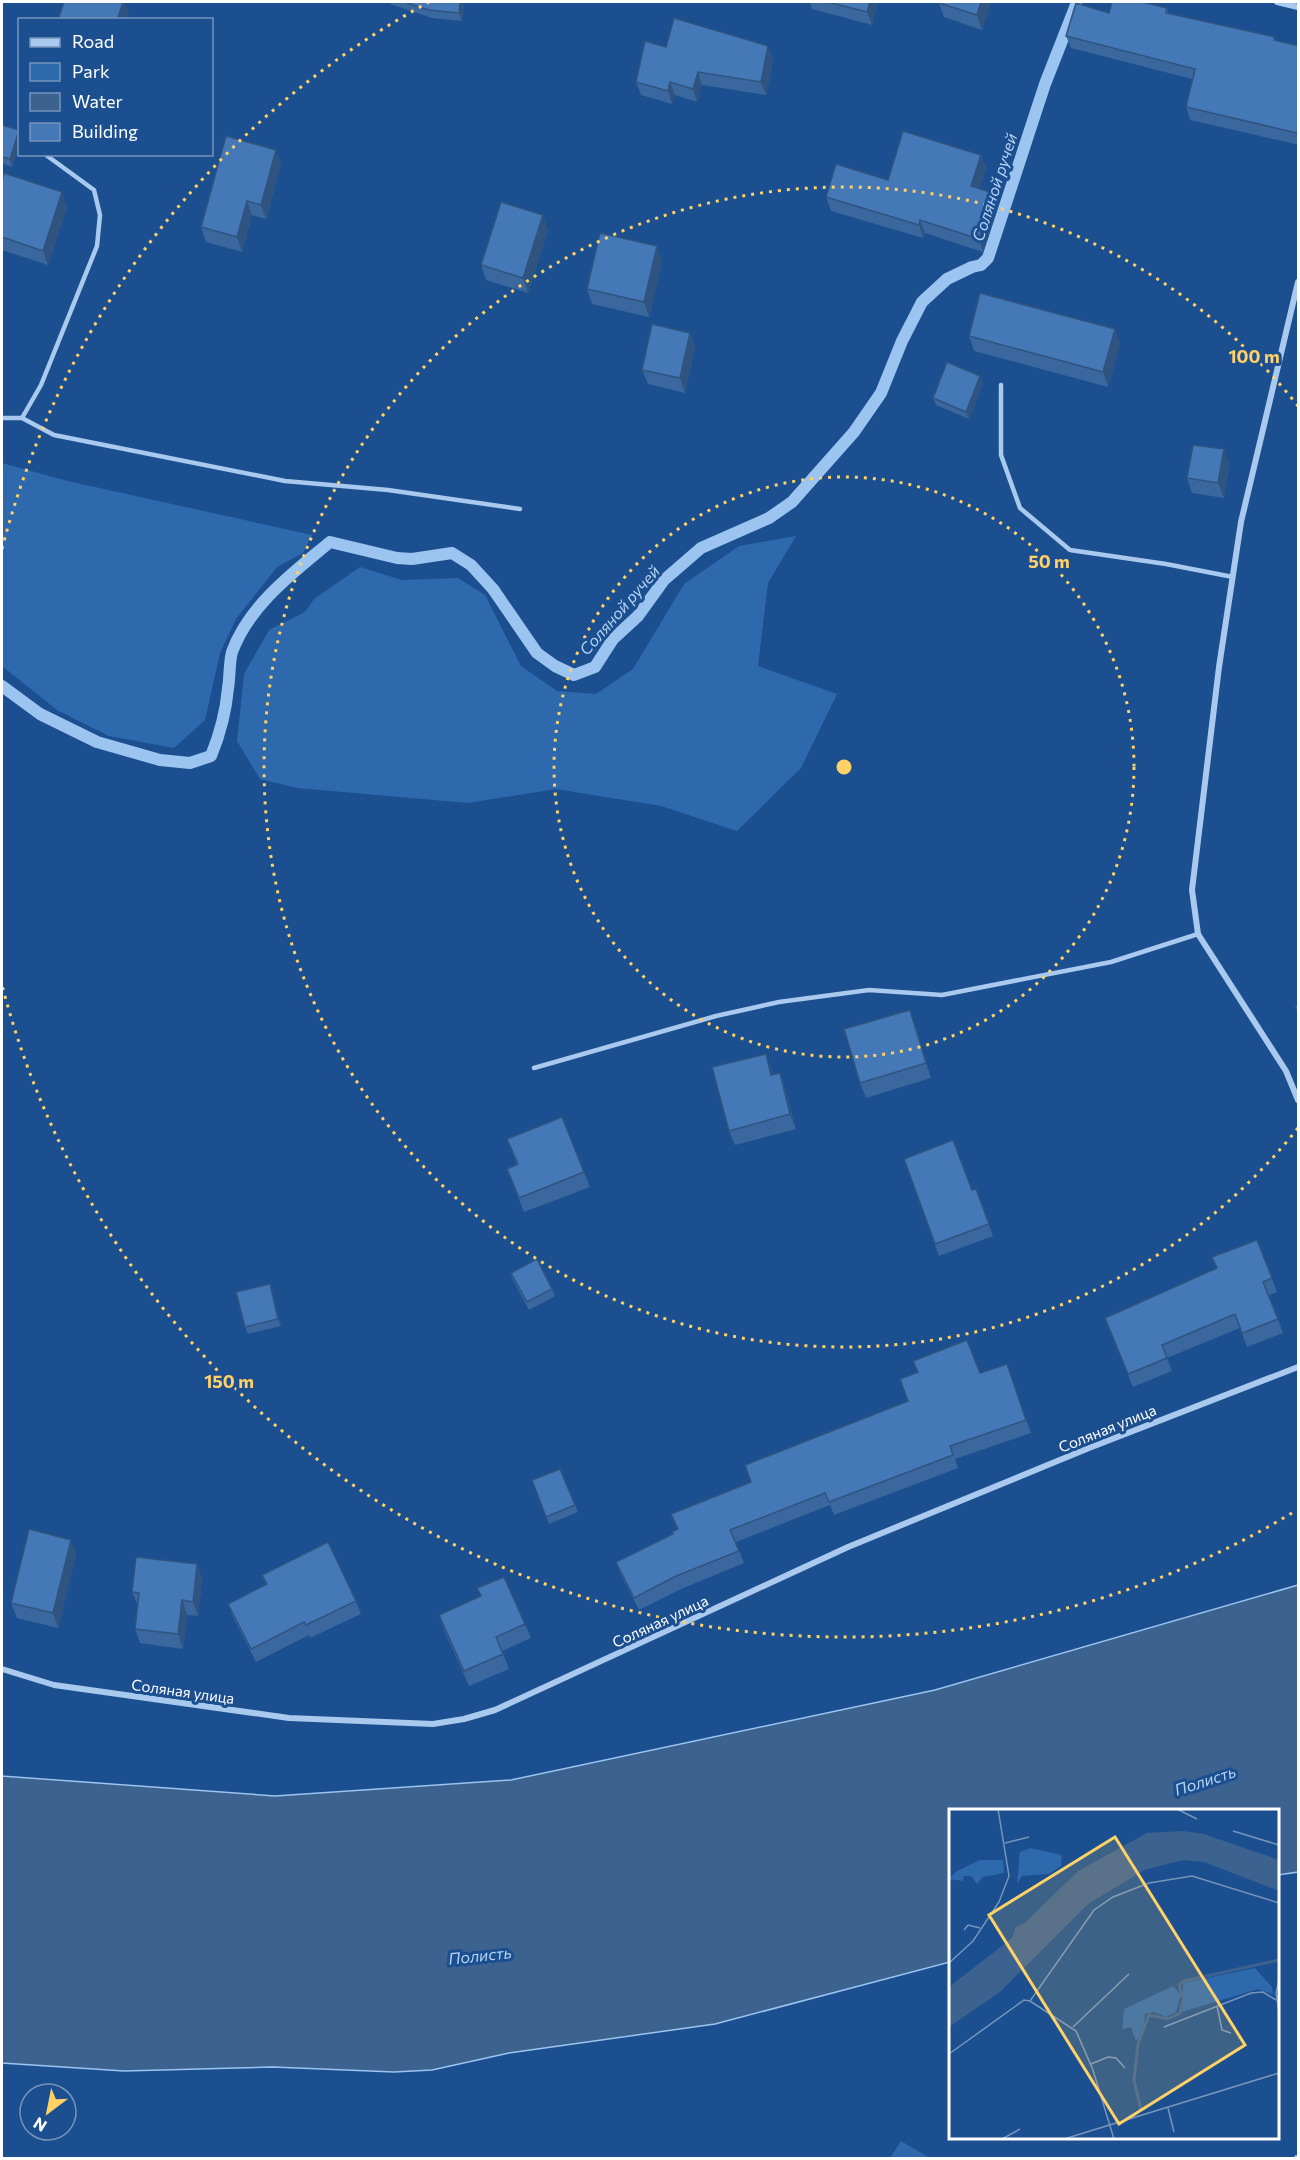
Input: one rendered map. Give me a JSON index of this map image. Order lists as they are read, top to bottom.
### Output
{
  "streets": {
    "street": ["Соляная улица"]
  },
  "water": ["Соляной ручей", "Полисть"],
  "legend": [
    "Road",
    "Park",
    "Water",
    "Building"
  ],
  "north": "bottom left",
  "rings": ["100 m", "50 m", "150 m"]
}
